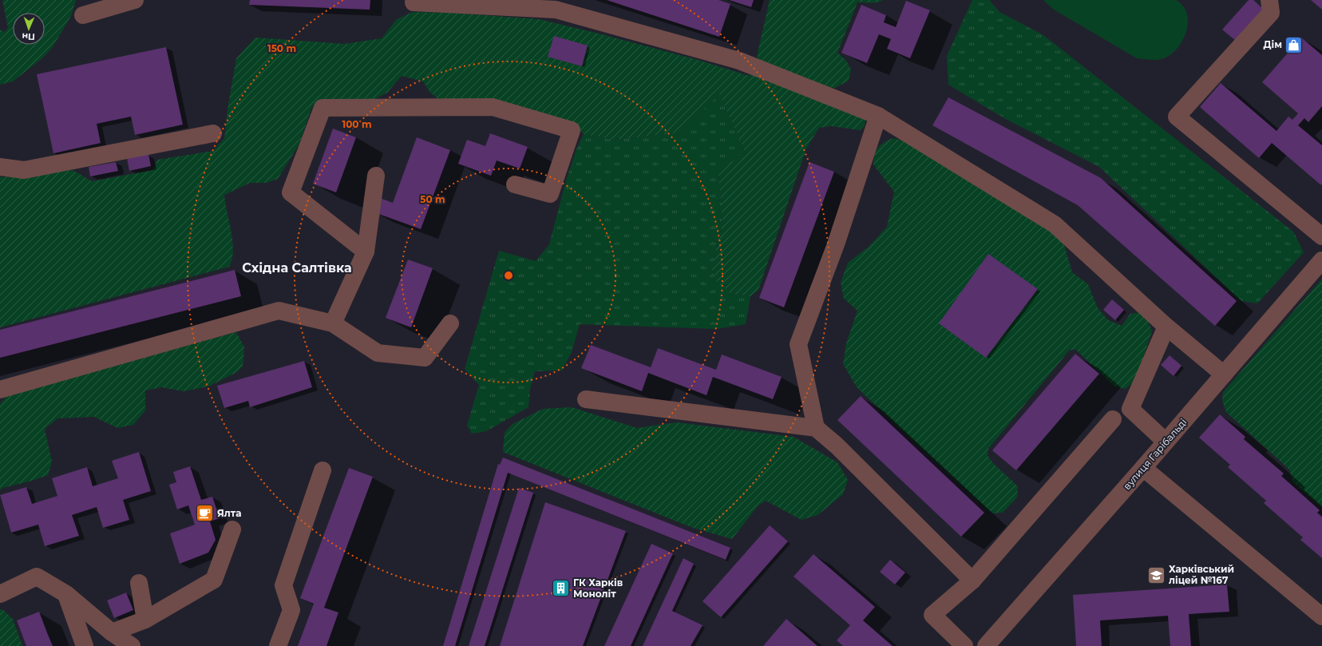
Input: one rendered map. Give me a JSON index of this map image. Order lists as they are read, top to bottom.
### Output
{
  "streets": {
    "street": ["вулиця Гарібальді"]
  },
  "districts": ["Східна Салтівка"],
  "places": {
    "shop": ["Дім"],
    "cafe": ["Ялта"],
    "school or university": ["Харківський ліцей №167"],
    "building": ["ГК Харків Моноліт"]
  },
  "north": "bottom",
  "rings": ["150 m", "100 m", "50 m"]
}
